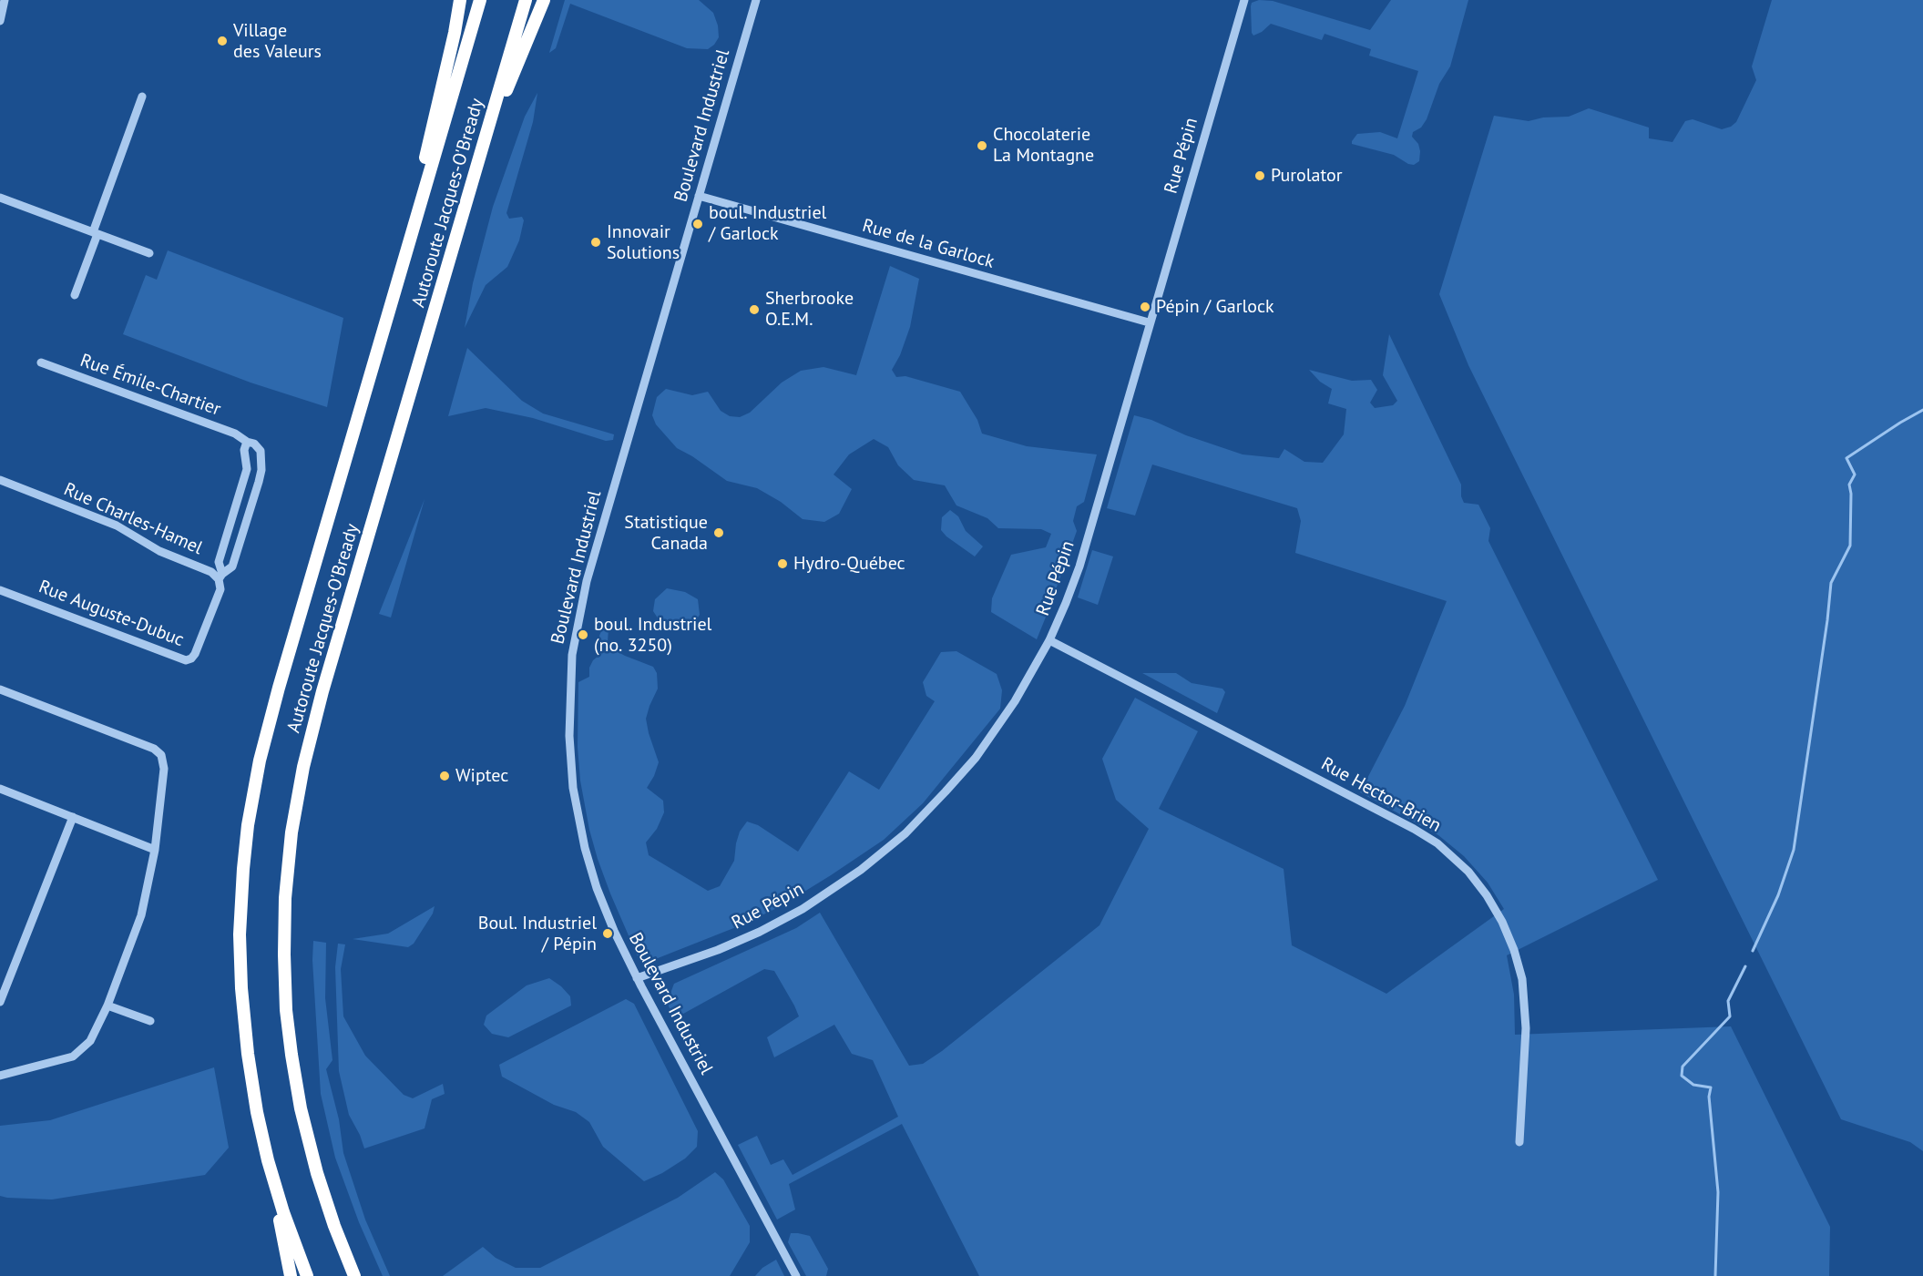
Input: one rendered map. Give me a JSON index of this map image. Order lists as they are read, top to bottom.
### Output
{
  "streets": {
    "highway": ["Autoroute Jacques-O'Bready"],
    "street": [
      "Boulevard Industriel",
      "Rue Pépin",
      "Rue de la Garlock",
      "Rue Émile-Chartier",
      "Rue Charles-Hamel",
      "Rue Auguste-Dubuc",
      "Rue Hector-Brien"
    ]
  },
  "crossings": [
    ["Boulevard Industriel", "Rue Pépin"],
    ["Boulevard Industriel", "Rue de la Garlock"],
    ["Rue Pépin", "Rue de la Garlock"],
    ["Rue Pépin", "Rue Hector-Brien"],
    ["Rue Émile-Chartier", "Rue Charles-Hamel"],
    ["Rue Émile-Chartier", "Rue Auguste-Dubuc"],
    ["Rue Charles-Hamel", "Rue Auguste-Dubuc"]
  ],
  "places": [
    "Village des Valeurs",
    "Chocolaterie La Montagne",
    "Purolator",
    "boul. Industriel / Garlock",
    "Innovair Solutions",
    "Pépin / Garlock",
    "Sherbrooke O.E.M.",
    "Statistique Canada",
    "Hydro-Québec",
    "boul. Industriel (no. 3250)",
    "Wiptec",
    "Boul. Industriel / Pépin"
  ]
}
